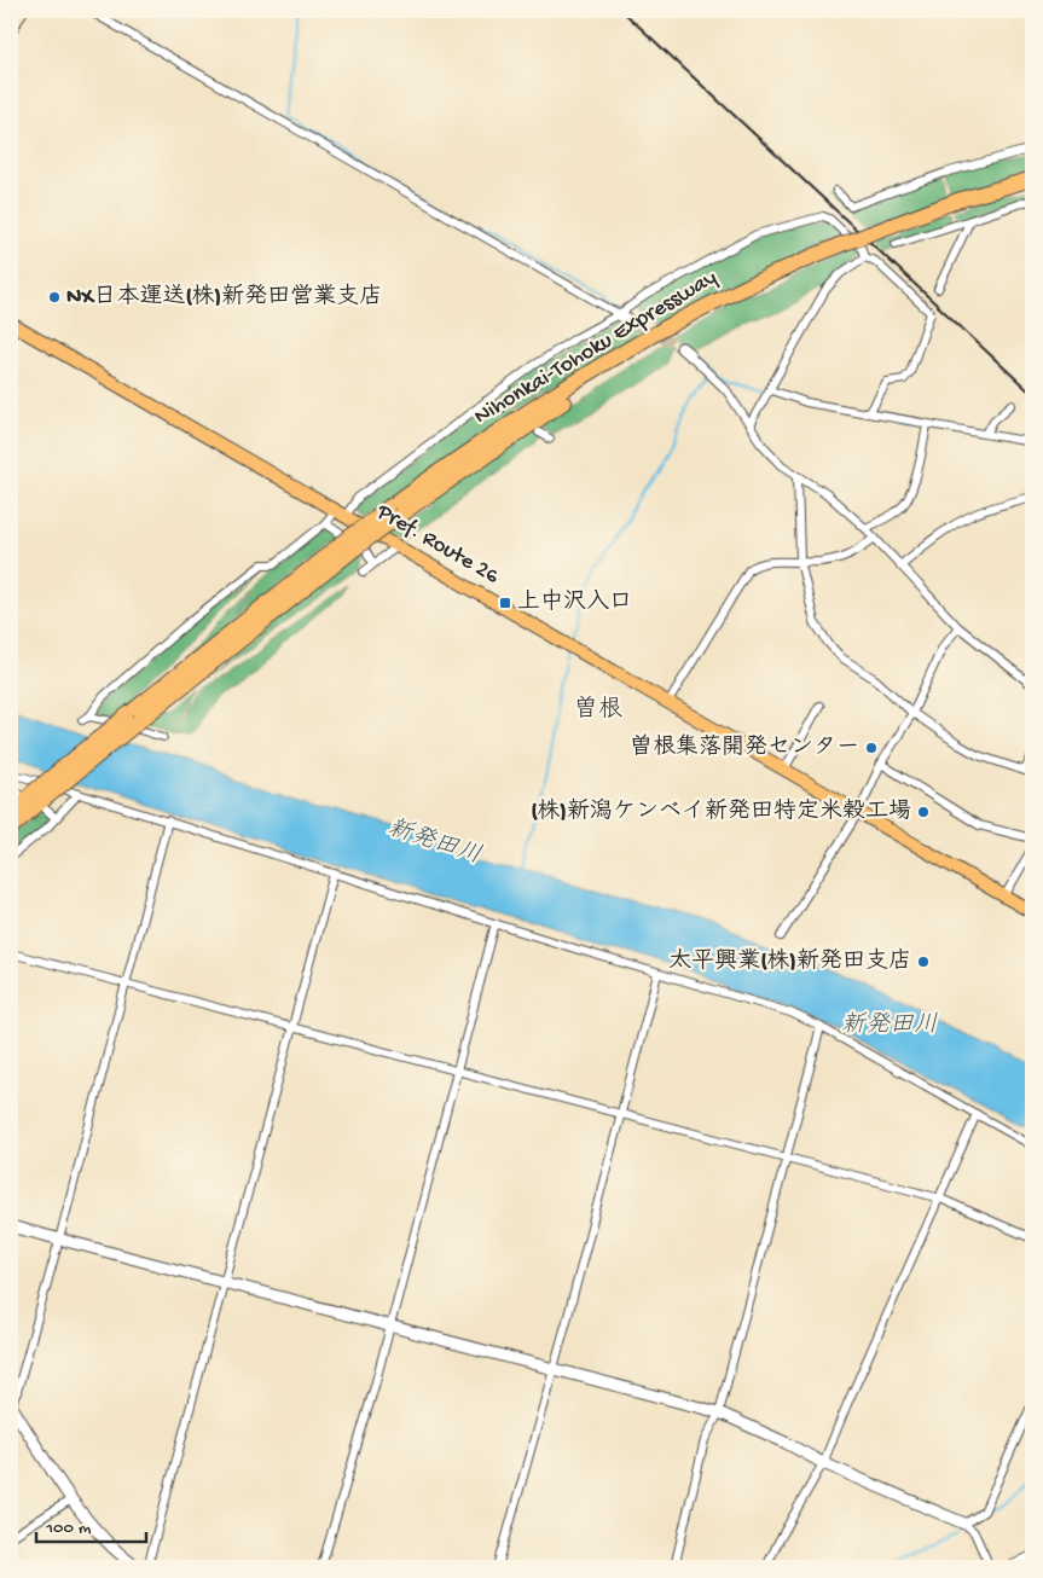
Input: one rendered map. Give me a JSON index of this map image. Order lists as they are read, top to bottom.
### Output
{
  "streets": {
    "highway": ["Nihonkai-Tohoku Expressway"],
    "main road": ["Pref. Route 26"]
  },
  "districts": ["曽根"],
  "water": ["新発田川"],
  "places": {
    "other": [
      "NX日本運送(株)新発田営業支店",
      "曽根集落開発センター",
      "(株)新潟ケンベイ新発田特定米穀工場",
      "太平興業(株)新発田支店"
    ],
    "transit": ["上中沢入口"]
  },
  "scale_bar": "100 m"
}
